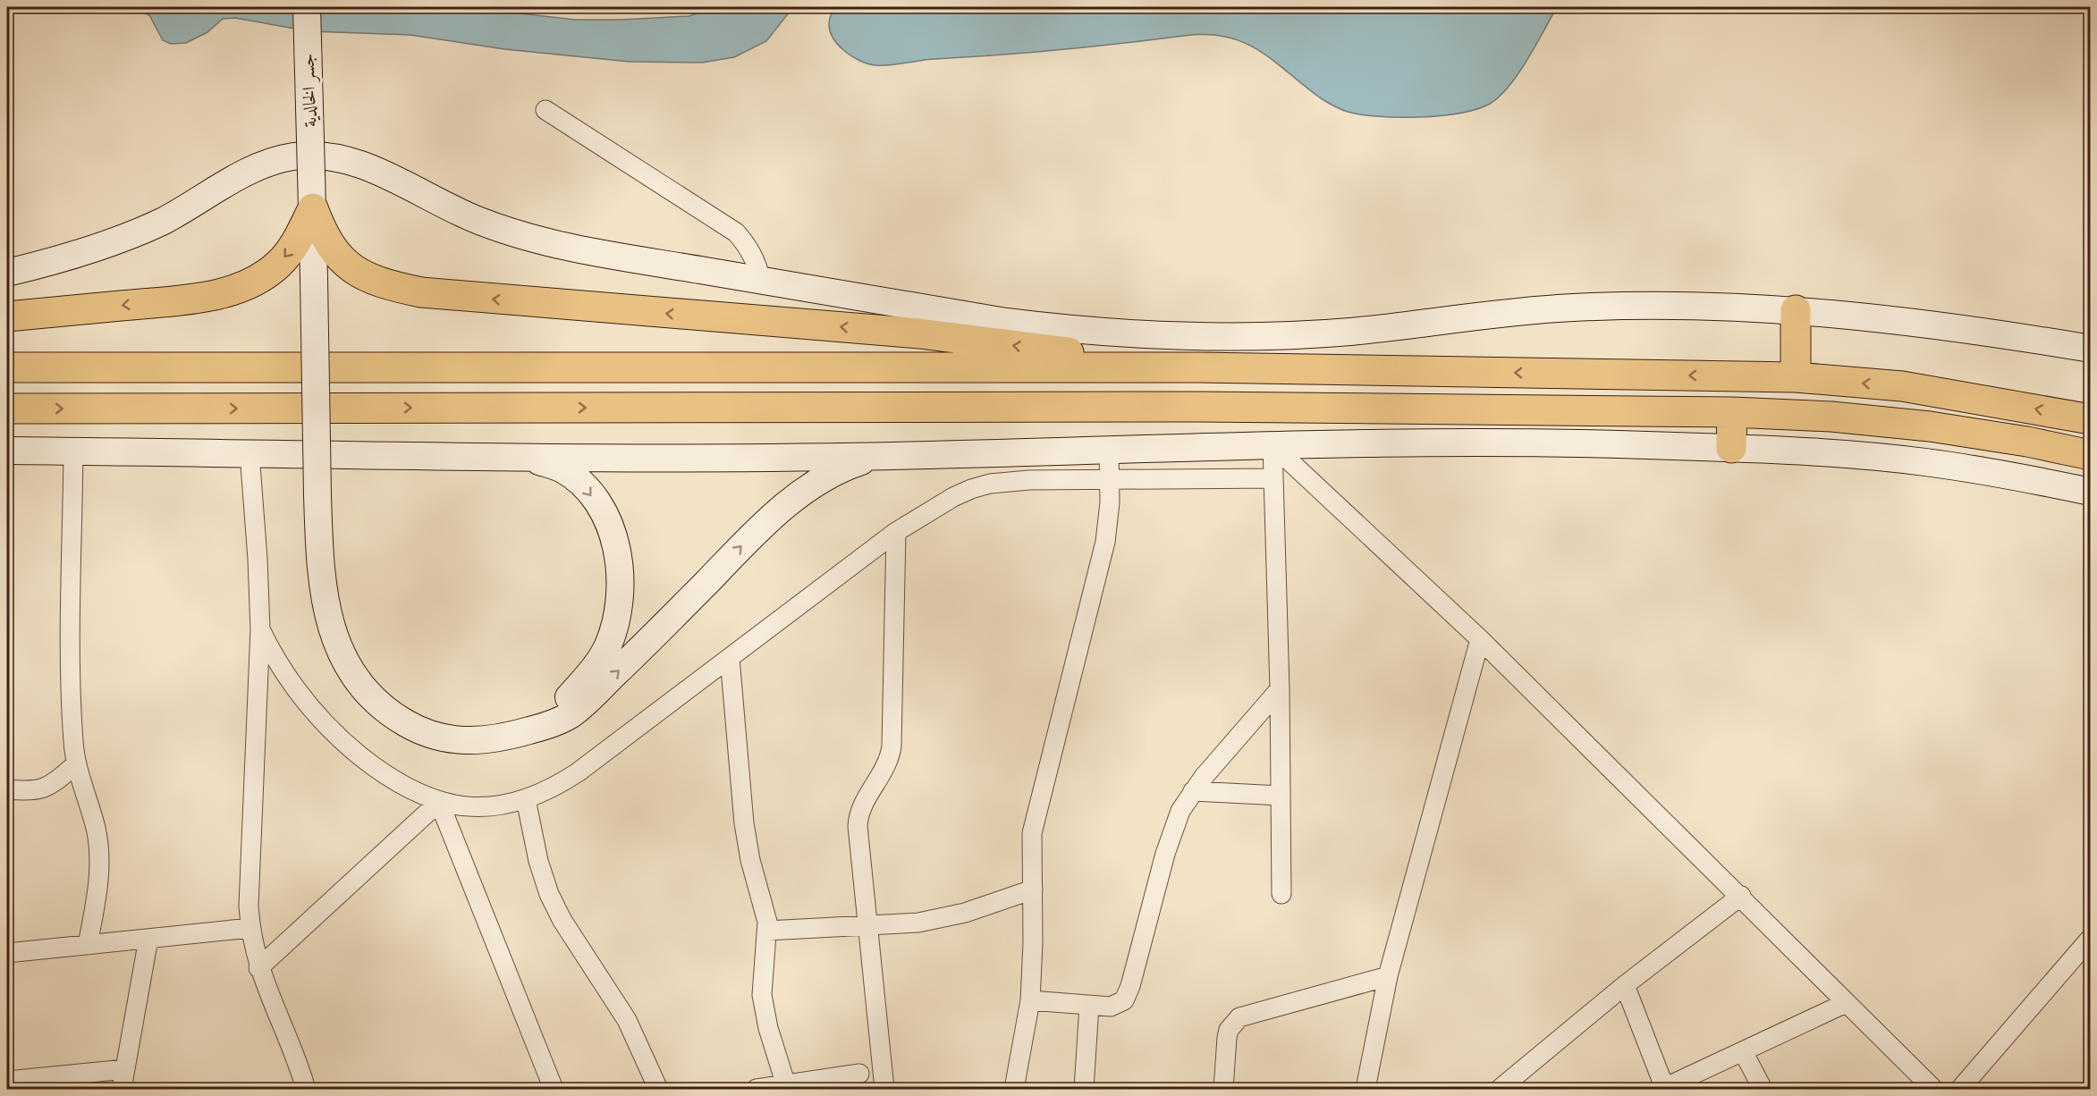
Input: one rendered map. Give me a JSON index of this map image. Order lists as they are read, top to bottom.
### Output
{
  "streets": {
    "main road": ["جسر الخالدية"]
  }
}
